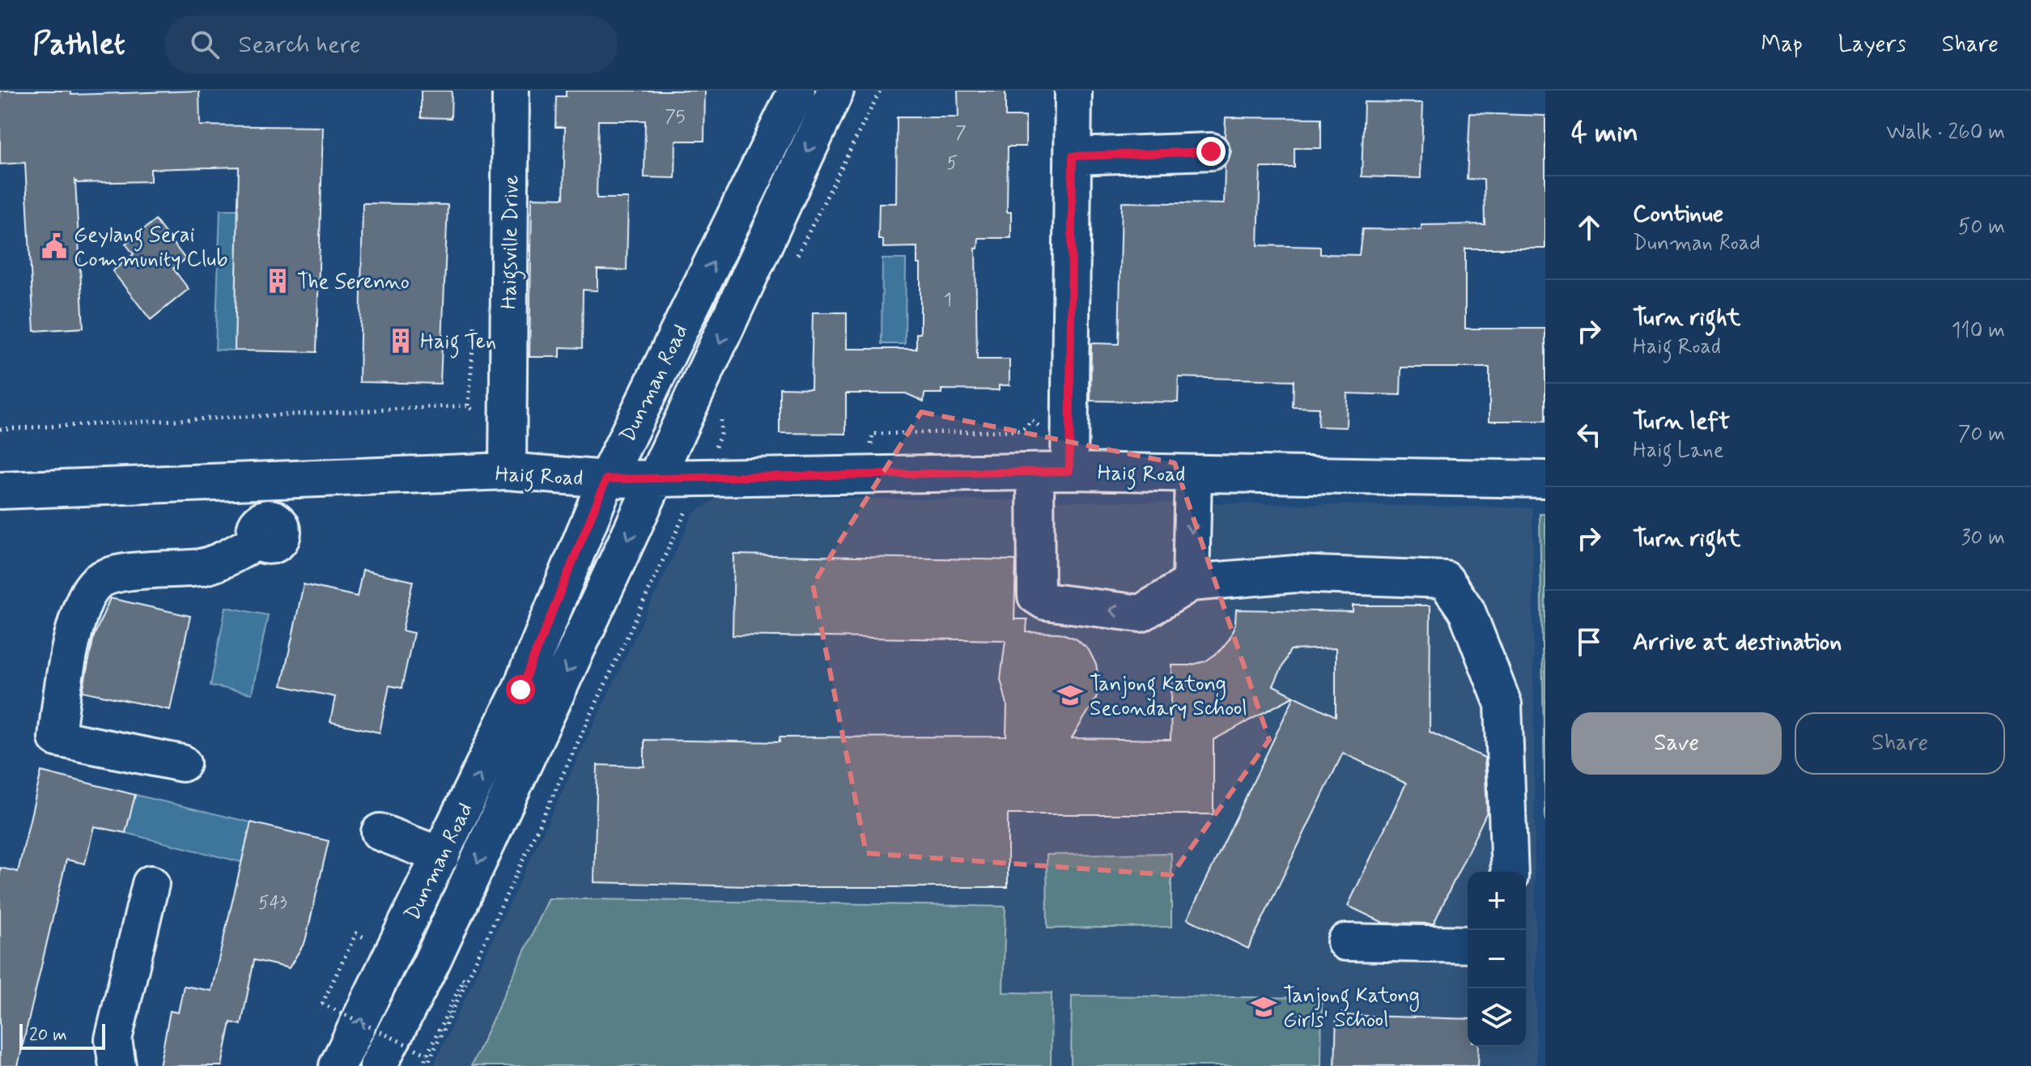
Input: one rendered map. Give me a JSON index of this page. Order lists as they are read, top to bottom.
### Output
{
  "streets": {
    "street": ["Haigsville Drive", "Dunman Road", "Haig Road"]
  },
  "crossings": [
    ["Haigsville Drive", "Haig Road"],
    ["Dunman Road", "Haig Road"]
  ],
  "places": {
    "public building": ["Geylang Serai Community Club"],
    "building": ["The Serenno", "Haig Ten"],
    "school or university": ["Tanjong Katong Secondary School", "Tanjong Katong Girls' School"]
  },
  "house_numbers": [
    "75",
    "7",
    "5",
    "1",
    "543"
  ],
  "scale_bar": "20 m",
  "page": {
    "header": "Pathlet",
    "search": "Search here",
    "nav": ["Map", "Layers", "Share"],
    "heading": ["4 min", "Walk · 260 m"],
    "list": [
      ["Continue", "Dunman Road", "50 m"],
      ["Turn right", "Haig Road", "110 m"],
      ["Turn left", "Haig Lane", "70 m"],
      ["Turn right", "30 m"],
      "Arrive at destination"
    ],
    "buttons": ["Save", "Share"],
    "map_buttons": ["+", "−"],
    "scale": "20 m"
  }
}
